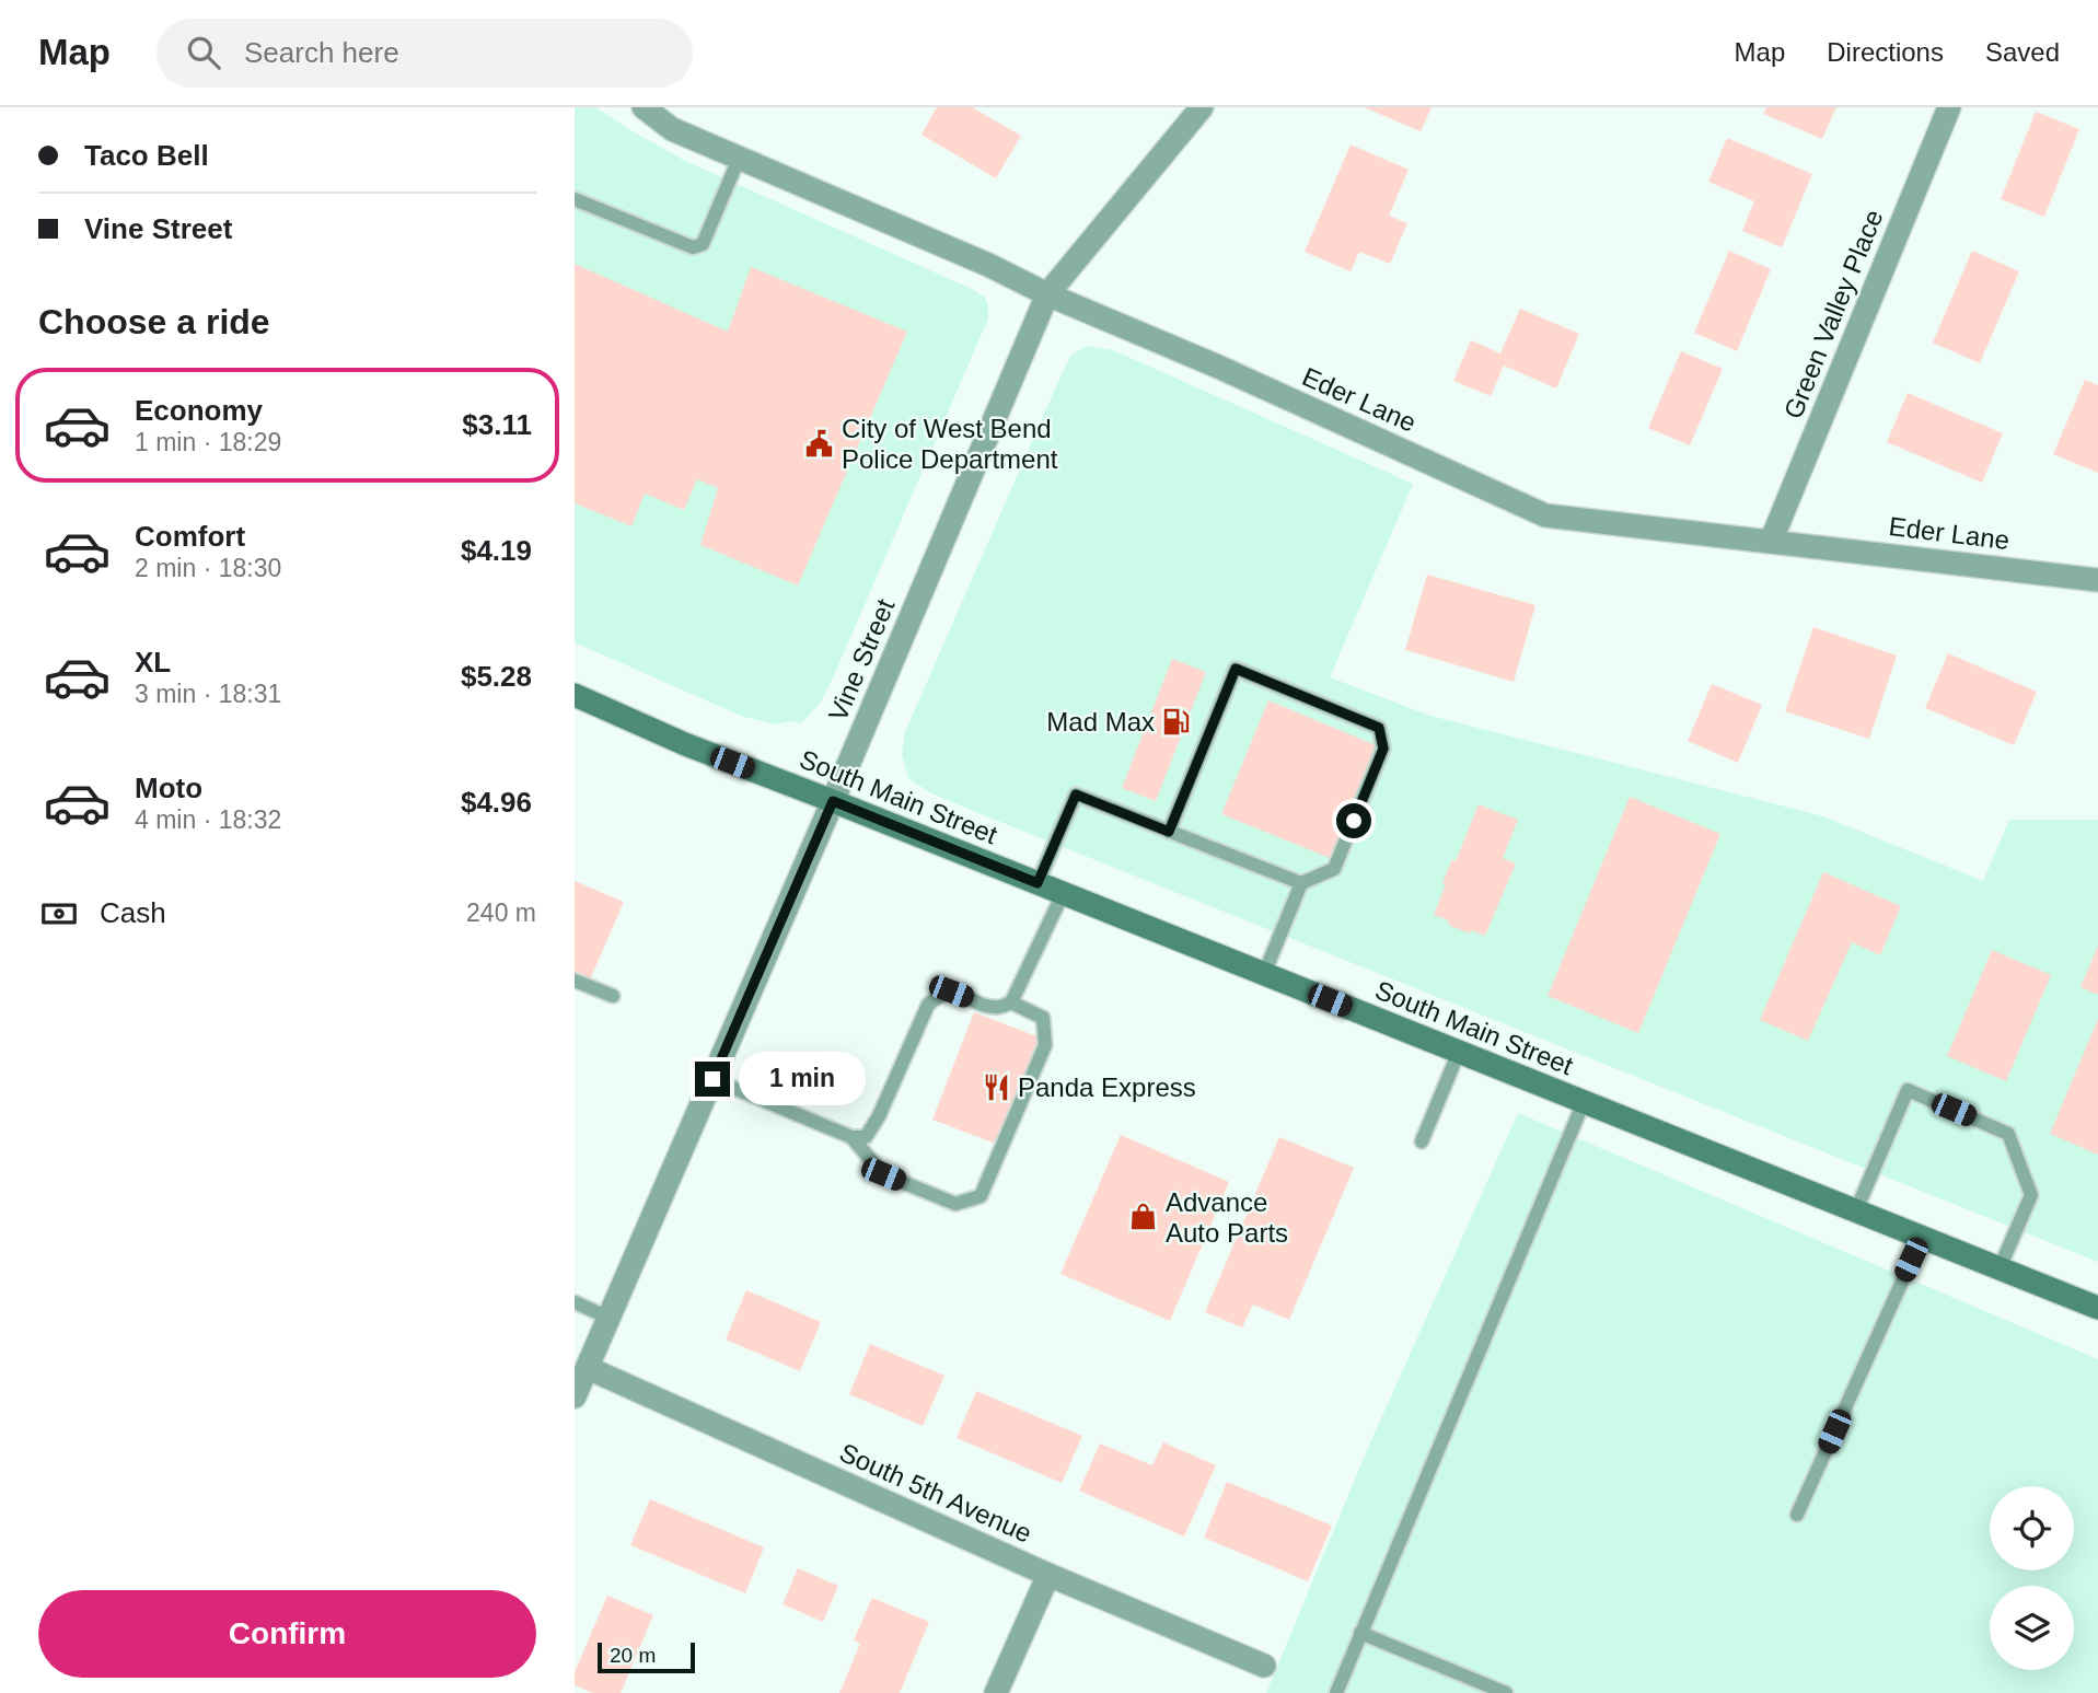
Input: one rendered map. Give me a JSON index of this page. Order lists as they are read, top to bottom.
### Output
{
  "streets": {
    "main road": ["South Main Street"],
    "street": [
      "Green Valley Place",
      "Eder Lane",
      "Vine Street",
      "South 5th Avenue"
    ]
  },
  "crossings": [
    ["Green Valley Place", "Eder Lane"],
    ["Eder Lane", "Vine Street"],
    ["Vine Street", "South Main Street"],
    ["Vine Street", "South 5th Avenue"]
  ],
  "places": {
    "public building": ["City of West Bend Police Department"],
    "fuel station": ["Mad Max"],
    "restaurant": ["Panda Express"],
    "shop": ["Advance Auto Parts"]
  },
  "scale_bar": "20 m",
  "page": {
    "header": "Map",
    "search": "Search here",
    "nav": ["Map", "Directions", "Saved"],
    "banner": ["Taco Bell", "Vine Street"],
    "heading": "Choose a ride",
    "list": [
      {
        "name": "Economy",
        "note": "1 min · 18:29",
        "value": "$3.11"
      },
      {
        "name": "Comfort",
        "note": "2 min · 18:30",
        "value": "$4.19"
      },
      {
        "name": "XL",
        "note": "3 min · 18:31",
        "value": "$5.28"
      },
      {
        "name": "Moto",
        "note": "4 min · 18:32",
        "value": "$4.96"
      }
    ],
    "pay": ["Cash", "240 m"],
    "bubble": "1 min",
    "buttons": "Confirm",
    "scale": "20 m"
  }
}
